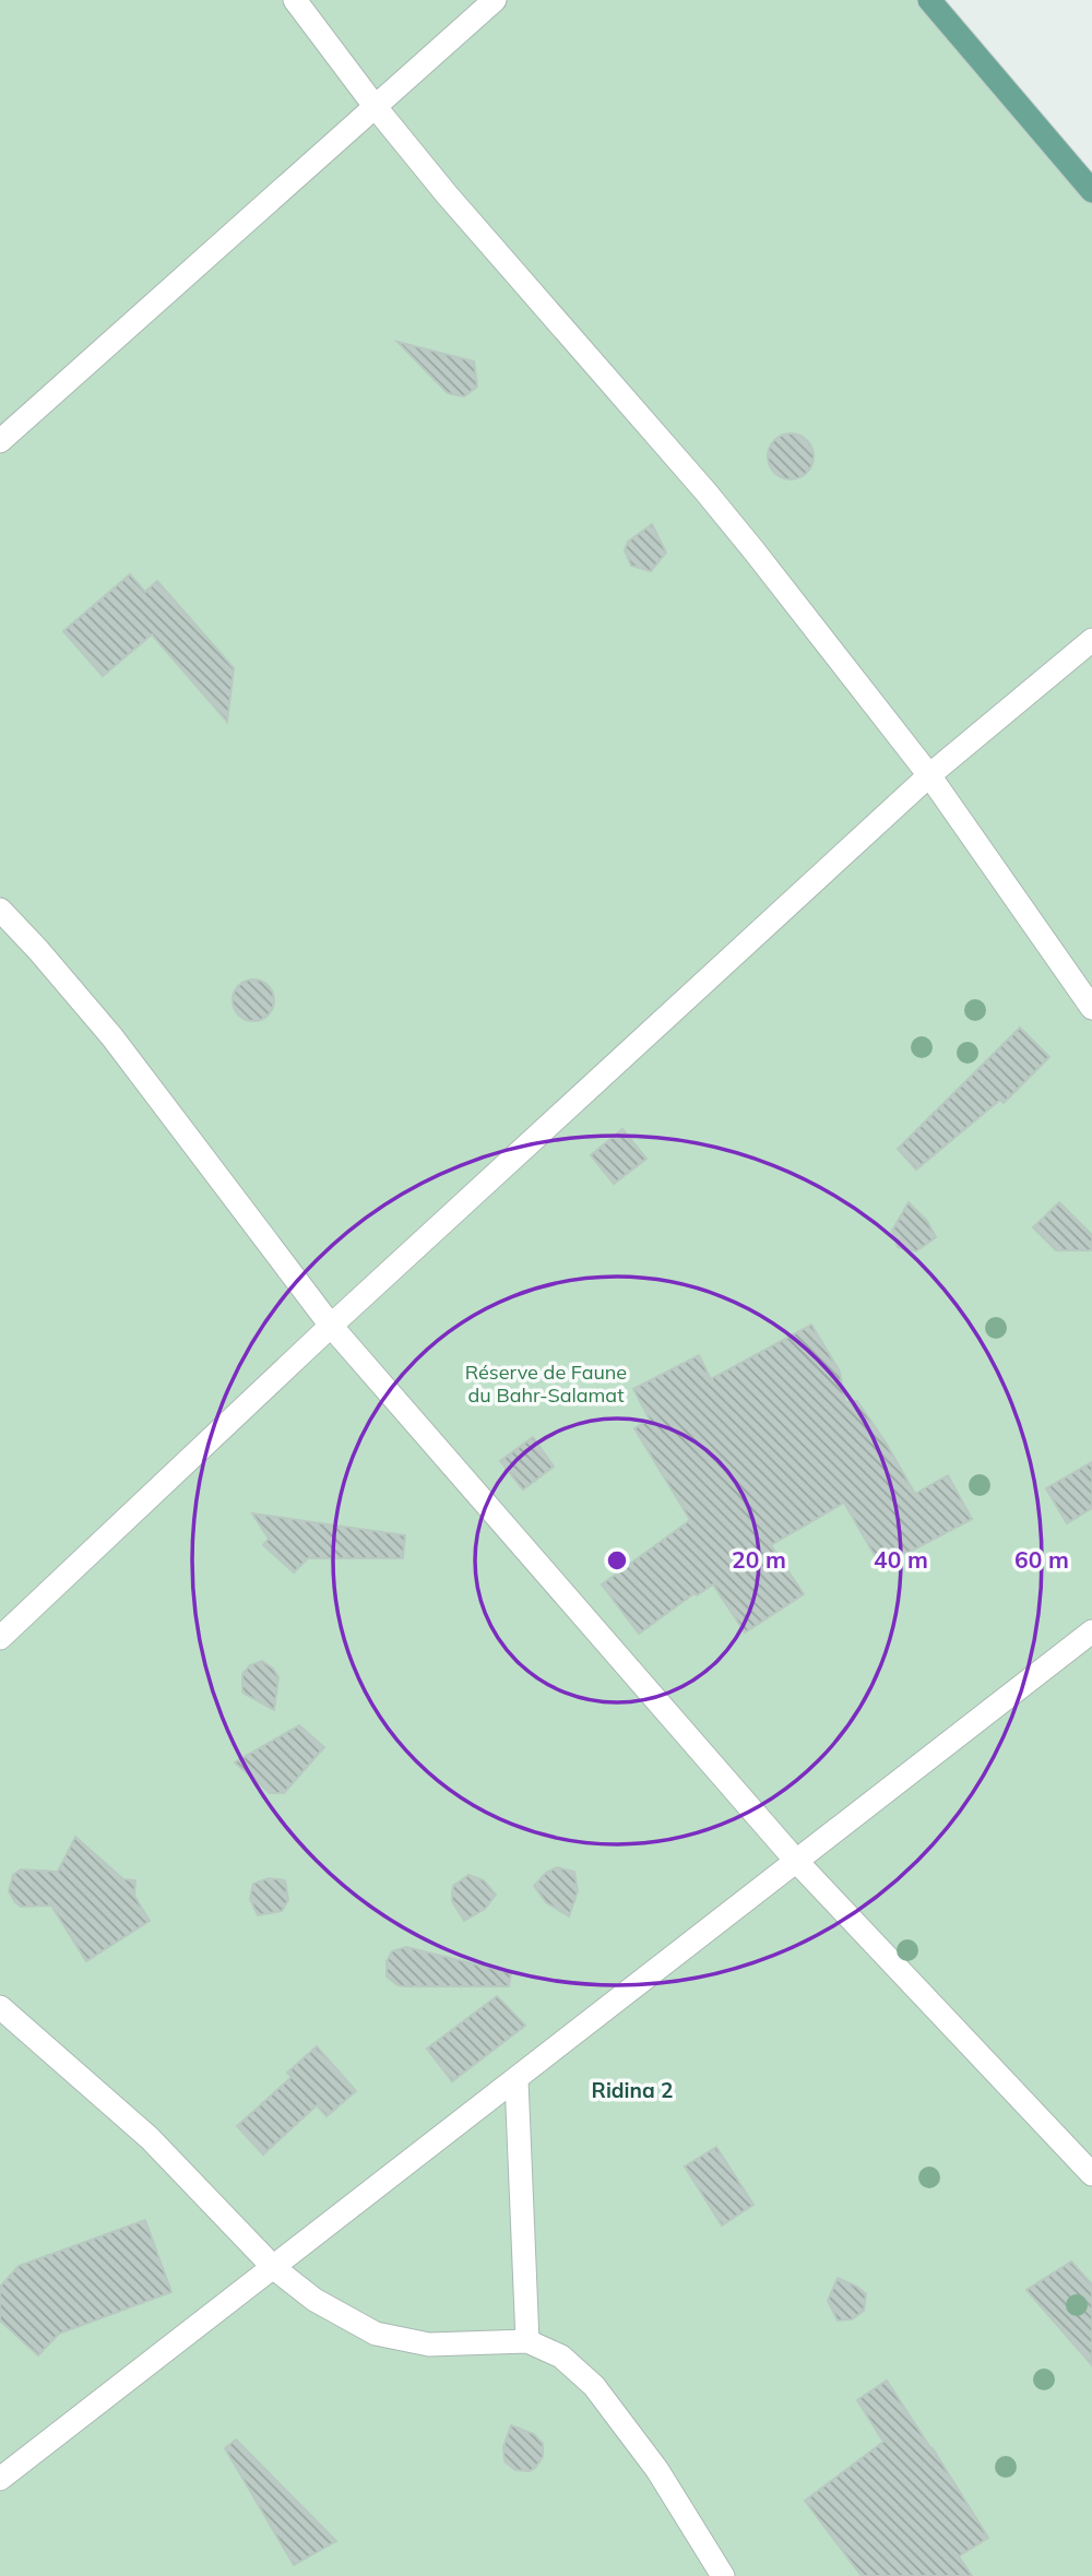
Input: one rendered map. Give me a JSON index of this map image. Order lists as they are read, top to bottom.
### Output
{
  "districts": ["Ridina 2"],
  "parks": ["Réserve de Faune du Bahr-Salamat"],
  "rings": ["20 m", "40 m", "60 m"]
}
